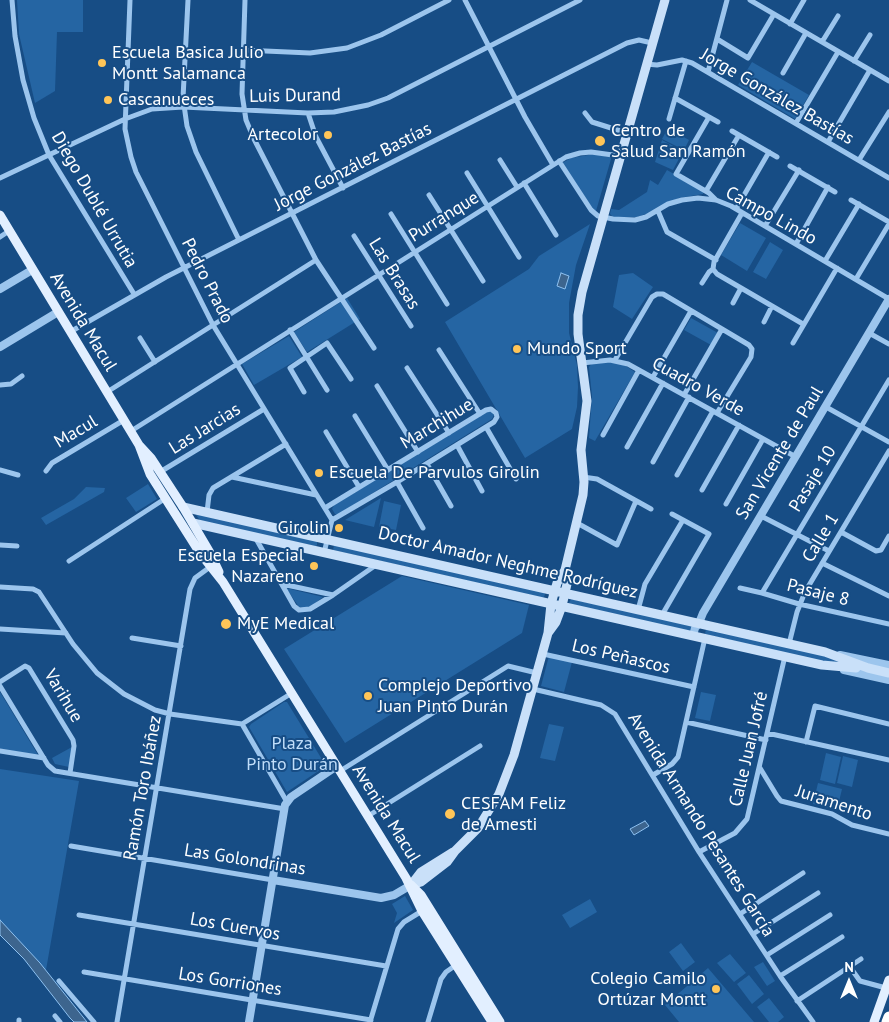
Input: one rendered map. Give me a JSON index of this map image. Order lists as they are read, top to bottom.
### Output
{
  "streets": {
    "main road": ["Avenida Macul", "Doctor Amador Neghme Rodríguez"],
    "street": [
      "Luis Durand",
      "Jorge González Bastías",
      "Diego Dublé Urrutia",
      "Campo Lindo",
      "Purranque",
      "Las Brasas",
      "Pedro Prado",
      "Cuadro Verde",
      "Marchihue",
      "Las Jarcias",
      "Macul",
      "San Vicente de Paul",
      "Pasaje 10",
      "Calle 1",
      "Pasaje 8",
      "Los Peñascos",
      "Varihue",
      "Calle Juan Jofré",
      "Ramón Toro Ibáñez",
      "Juramento",
      "Avenida Armando Pesantes García",
      "Las Golondrinas",
      "Los Cuervos",
      "Los Gorriones"
    ]
  },
  "crossings": [
    ["Luis Durand", "Diego Dublé Urrutia"],
    ["Luis Durand", "Pedro Prado"],
    ["Jorge González Bastías", "Diego Dublé Urrutia"],
    ["Jorge González Bastías", "Pedro Prado"],
    ["Jorge González Bastías", "Avenida Macul"],
    ["Campo Lindo", "San Vicente de Paul"],
    ["Purranque", "Las Brasas"],
    ["Purranque", "Pedro Prado"],
    ["Purranque", "Avenida Macul"],
    ["Pedro Prado", "Marchihue"],
    ["Pedro Prado", "Las Jarcias"],
    ["Avenida Macul", "Las Jarcias"],
    ["Avenida Macul", "Macul"],
    ["Avenida Macul", "Doctor Amador Neghme Rodríguez"],
    ["Avenida Macul", "Ramón Toro Ibáñez"],
    ["Avenida Macul", "Las Golondrinas"],
    ["Cuadro Verde", "San Vicente de Paul"],
    ["San Vicente de Paul", "Doctor Amador Neghme Rodríguez"],
    ["Pasaje 10", "Pasaje 8"],
    ["Calle 1", "Doctor Amador Neghme Rodríguez"],
    ["Calle 1", "Pasaje 8"],
    ["Doctor Amador Neghme Rodríguez", "Calle Juan Jofré"],
    ["Calle Juan Jofré", "Juramento"],
    ["Calle Juan Jofré", "Avenida Armando Pesantes García"],
    ["Ramón Toro Ibáñez", "Las Golondrinas"],
    ["Ramón Toro Ibáñez", "Los Cuervos"],
    ["Ramón Toro Ibáñez", "Los Gorriones"]
  ],
  "parks": ["Plaza Pinto Durán"],
  "places": [
    "Escuela Basica Julio Montt Salamanca",
    "Cascanueces",
    "Artecolor",
    "Centro de Salud San Ramón",
    "Mundo Sport",
    "Escuela De Parvulos Girolin",
    "Girolin",
    "Escuela Especial Nazareno",
    "MyE Medical",
    "Complejo Deportivo Juan Pinto Durán",
    "CESFAM Feliz de Amesti",
    "Colegio Camilo Ortúzar Montt"
  ],
  "north": "top"
}
